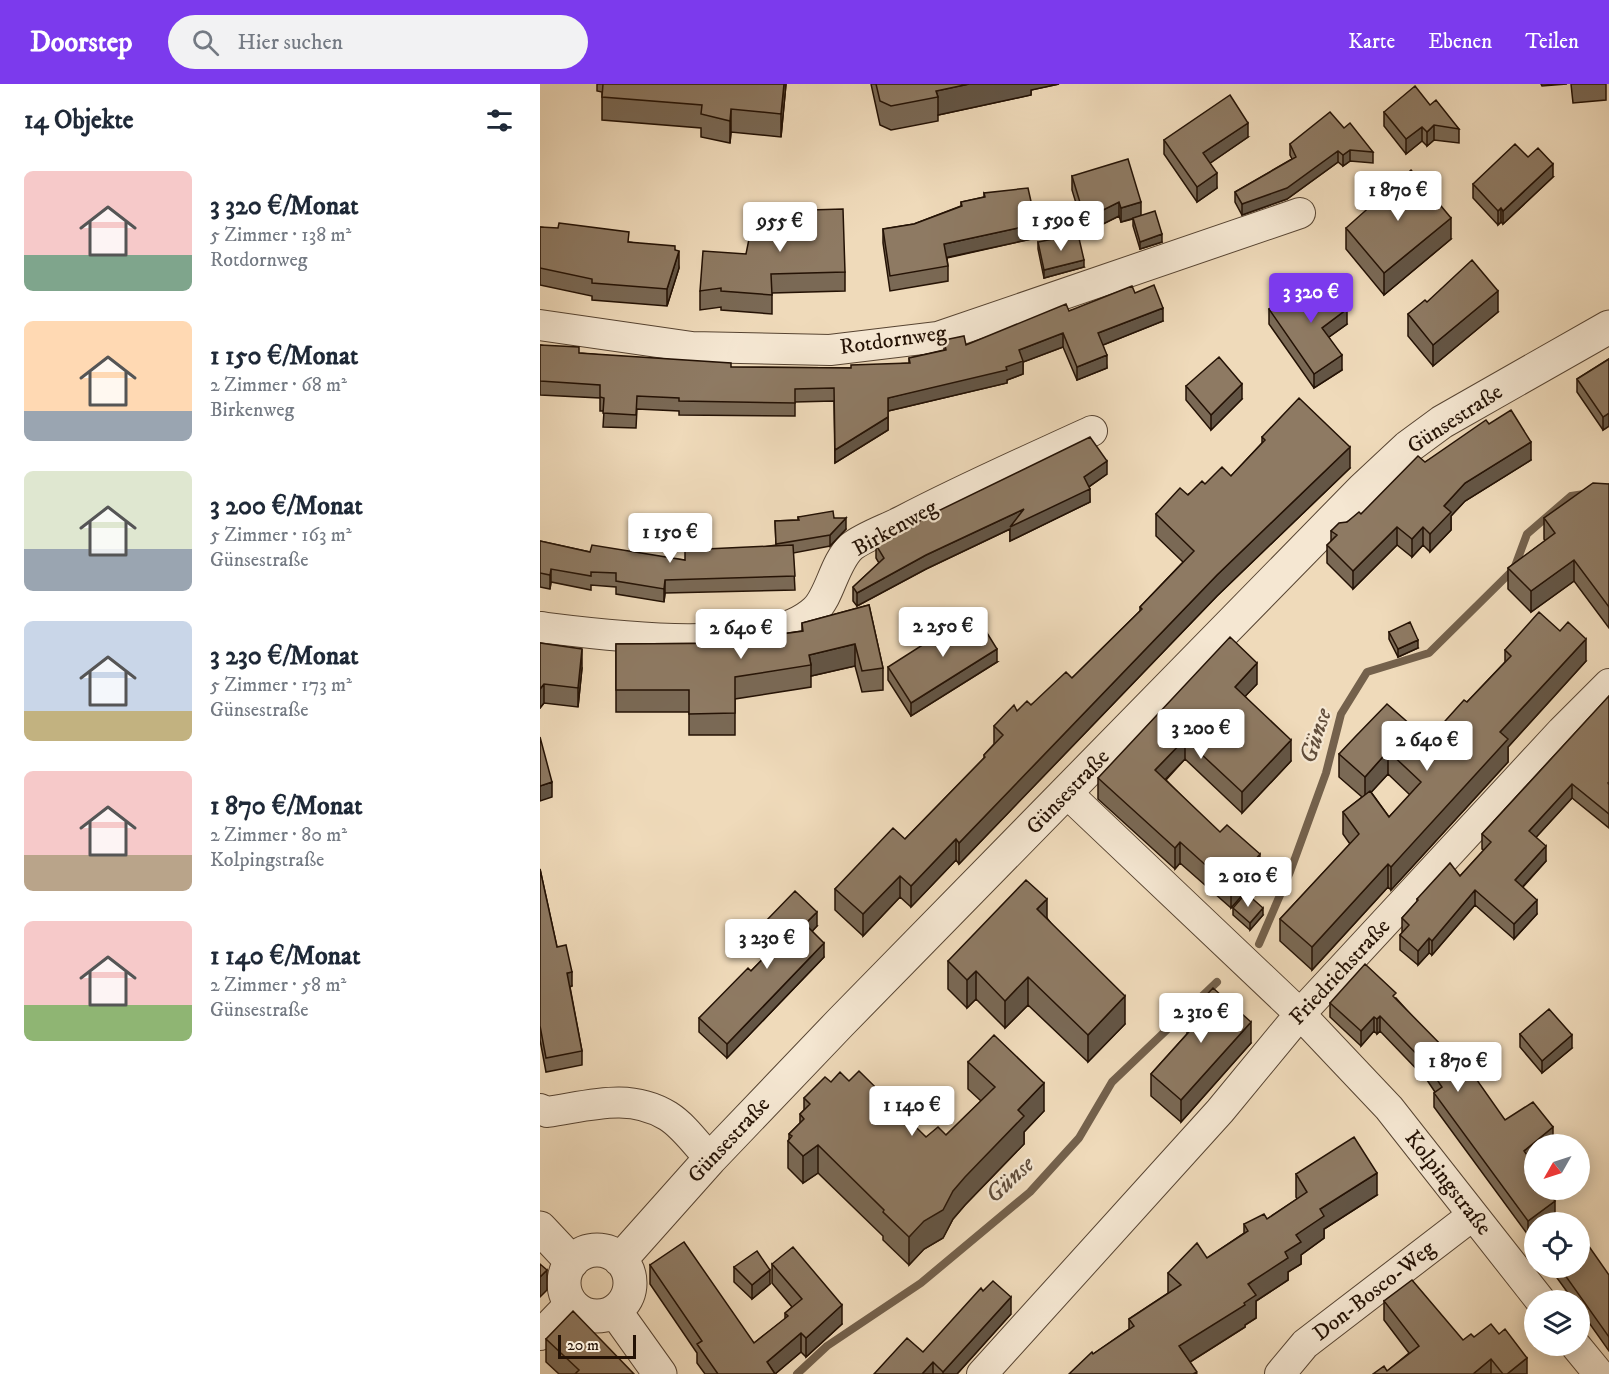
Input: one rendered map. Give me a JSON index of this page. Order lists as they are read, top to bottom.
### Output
{
  "streets": {
    "street": [
      "Rotdornweg",
      "Günsestraße",
      "Birkenweg",
      "Friedrichstraße",
      "Kolpingstraße",
      "Don-Bosco-Weg"
    ]
  },
  "crossings": [
    ["Günsestraße", "Kolpingstraße"],
    ["Friedrichstraße", "Kolpingstraße"],
    ["Kolpingstraße", "Don-Bosco-Weg"]
  ],
  "water": ["Günse"],
  "scale_bar": "20 m",
  "north": "bottom left",
  "page": {
    "header": "Doorstep",
    "search": "Hier suchen",
    "nav": ["Karte", "Ebenen", "Teilen"],
    "heading": "14 Objekte",
    "list": [
      {
        "name": "3 320 €/Monat",
        "note": "5 Zimmer · 138 m² · Rotdornweg"
      },
      {
        "name": "1 150 €/Monat",
        "note": "2 Zimmer · 68 m² · Birkenweg"
      },
      {
        "name": "3 200 €/Monat",
        "note": "5 Zimmer · 163 m² · Günsestraße"
      },
      {
        "name": "3 230 €/Monat",
        "note": "5 Zimmer · 173 m² · Günsestraße"
      },
      {
        "name": "1 870 €/Monat",
        "note": "2 Zimmer · 80 m² · Kolpingstraße"
      },
      {
        "name": "1 140 €/Monat",
        "note": "2 Zimmer · 58 m² · Günsestraße"
      }
    ],
    "price": [
      "1 870 €",
      "1 590 €",
      "955 €",
      "3 320 €",
      "1 150 €",
      "2 250 €",
      "2 640 €",
      "3 200 €",
      "2 640 €",
      "2 010 €",
      "3 230 €",
      "2 310 €",
      "1 870 €",
      "1 140 €"
    ],
    "scale": "20 m"
  }
}
